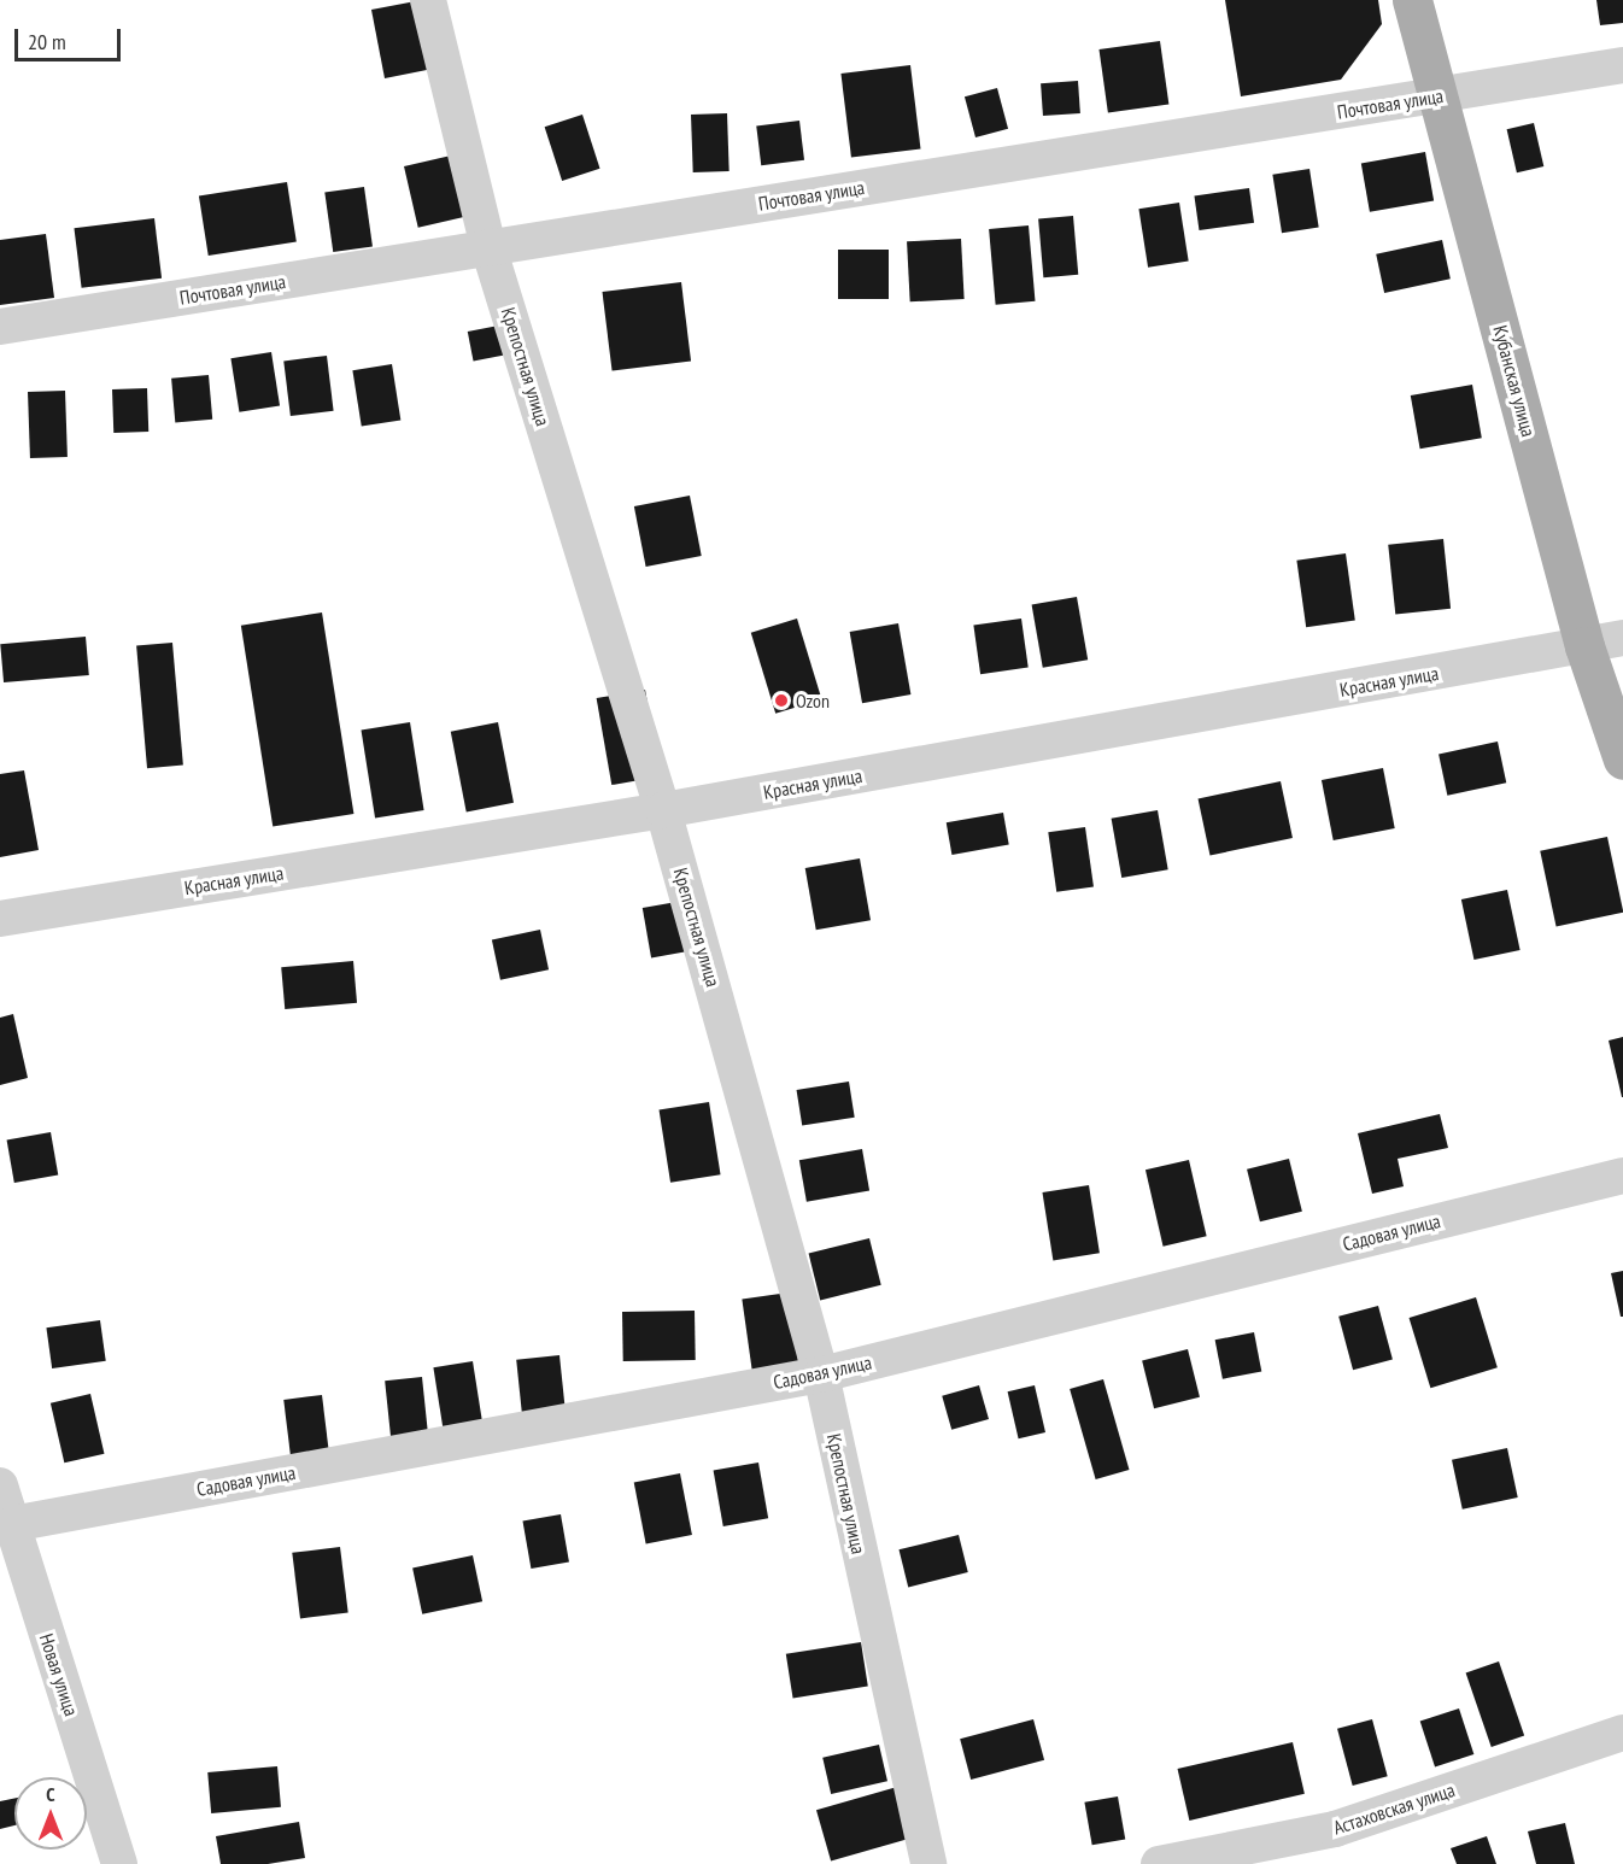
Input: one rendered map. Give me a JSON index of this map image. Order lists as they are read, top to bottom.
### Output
{
  "streets": {
    "main road": ["Кубанская улица"],
    "street": [
      "Почтовая улица",
      "Крепостная улица",
      "Красная улица",
      "Садовая улица",
      "Новая улица",
      "Астаховская улица"
    ]
  },
  "crossings": [
    ["Почтовая улица", "Крепостная улица"],
    ["Почтовая улица", "Кубанская улица"],
    ["Крепостная улица", "Красная улица"],
    ["Крепостная улица", "Садовая улица"],
    ["Кубанская улица", "Красная улица"],
    ["Садовая улица", "Новая улица"]
  ],
  "places": ["Ozon"],
  "scale_bar": "20 m",
  "north": "top"
}
